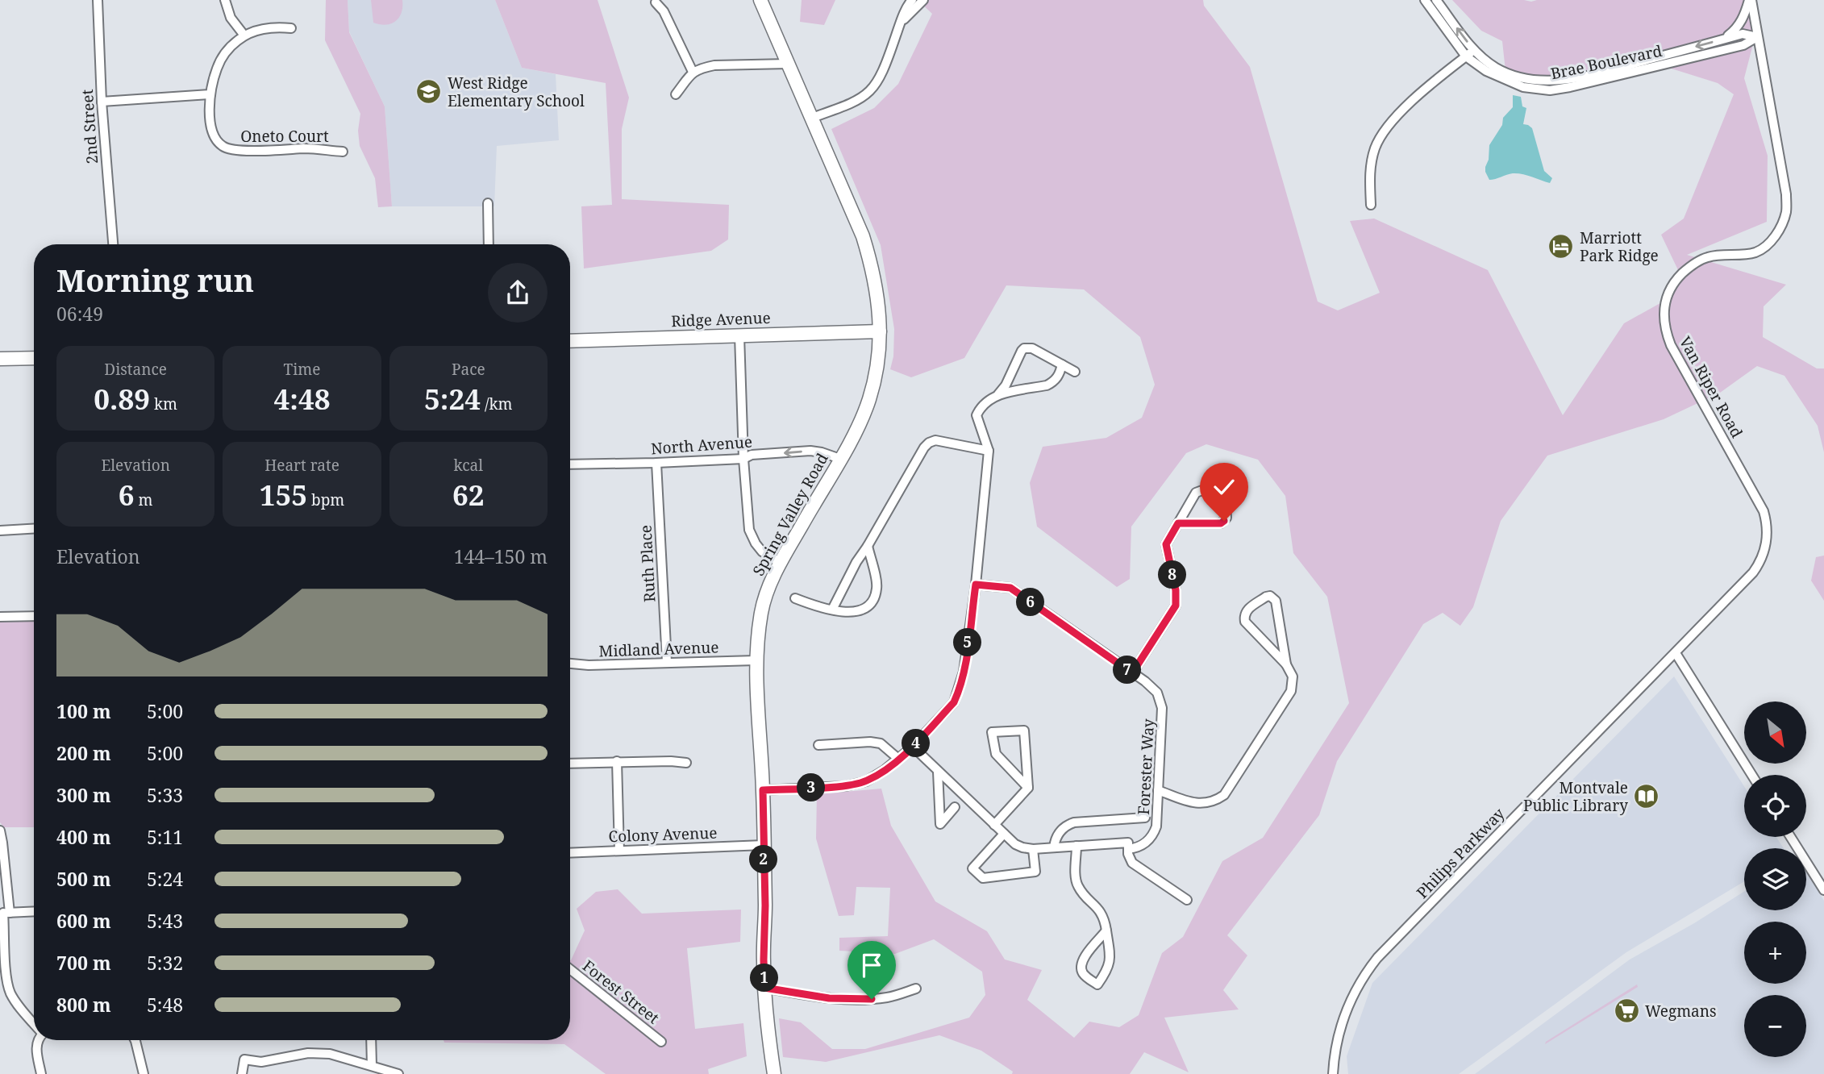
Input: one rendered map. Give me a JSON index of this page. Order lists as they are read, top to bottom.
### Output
{
  "streets": {
    "street": [
      "Brae Boulevard",
      "2nd Street",
      "Oneto Court",
      "Ridge Avenue",
      "Van Riper Road",
      "North Avenue",
      "Spring Valley Road",
      "Ruth Place",
      "Midland Avenue",
      "Forester Way",
      "Colony Avenue",
      "Philips Parkway",
      "Forest Street"
    ]
  },
  "crossings": [
    ["Brae Boulevard", "Van Riper Road"],
    ["Ridge Avenue", "Spring Valley Road"],
    ["Van Riper Road", "Philips Parkway"],
    ["North Avenue", "Spring Valley Road"],
    ["North Avenue", "Ruth Place"],
    ["Spring Valley Road", "Midland Avenue"],
    ["Spring Valley Road", "Colony Avenue"],
    ["Ruth Place", "Midland Avenue"]
  ],
  "one_way": ["North Avenue"],
  "places": {
    "school or university": ["West Ridge Elementary School"],
    "hotel": ["Marriott Park Ridge"],
    "library": ["Montvale Public Library"],
    "supermarket": ["Wegmans"]
  },
  "north": "bottom right",
  "page": {
    "heading": ["Morning run", "06:49"],
    "stats": [
      ["Distance", "0.89 km"],
      ["Time", "4:48"],
      ["Pace", "5:24 /km"],
      ["Elevation", "6 m"],
      ["Heart rate", "155 bpm"],
      ["kcal", "62"]
    ],
    "chart": ["Elevation", "144–150 m"],
    "pins": [
      "8",
      "6",
      "5",
      "7",
      "4",
      "3",
      "2",
      "1"
    ],
    "list": [
      {
        "name": "100 m",
        "note": "5:00"
      },
      {
        "name": "200 m",
        "note": "5:00"
      },
      {
        "name": "300 m",
        "note": "5:33"
      },
      {
        "name": "400 m",
        "note": "5:11"
      },
      {
        "name": "500 m",
        "note": "5:24"
      },
      {
        "name": "600 m",
        "note": "5:43"
      },
      {
        "name": "700 m",
        "note": "5:32"
      },
      {
        "name": "800 m",
        "note": "5:48"
      }
    ],
    "map_buttons": ["+", "−"]
  }
}
